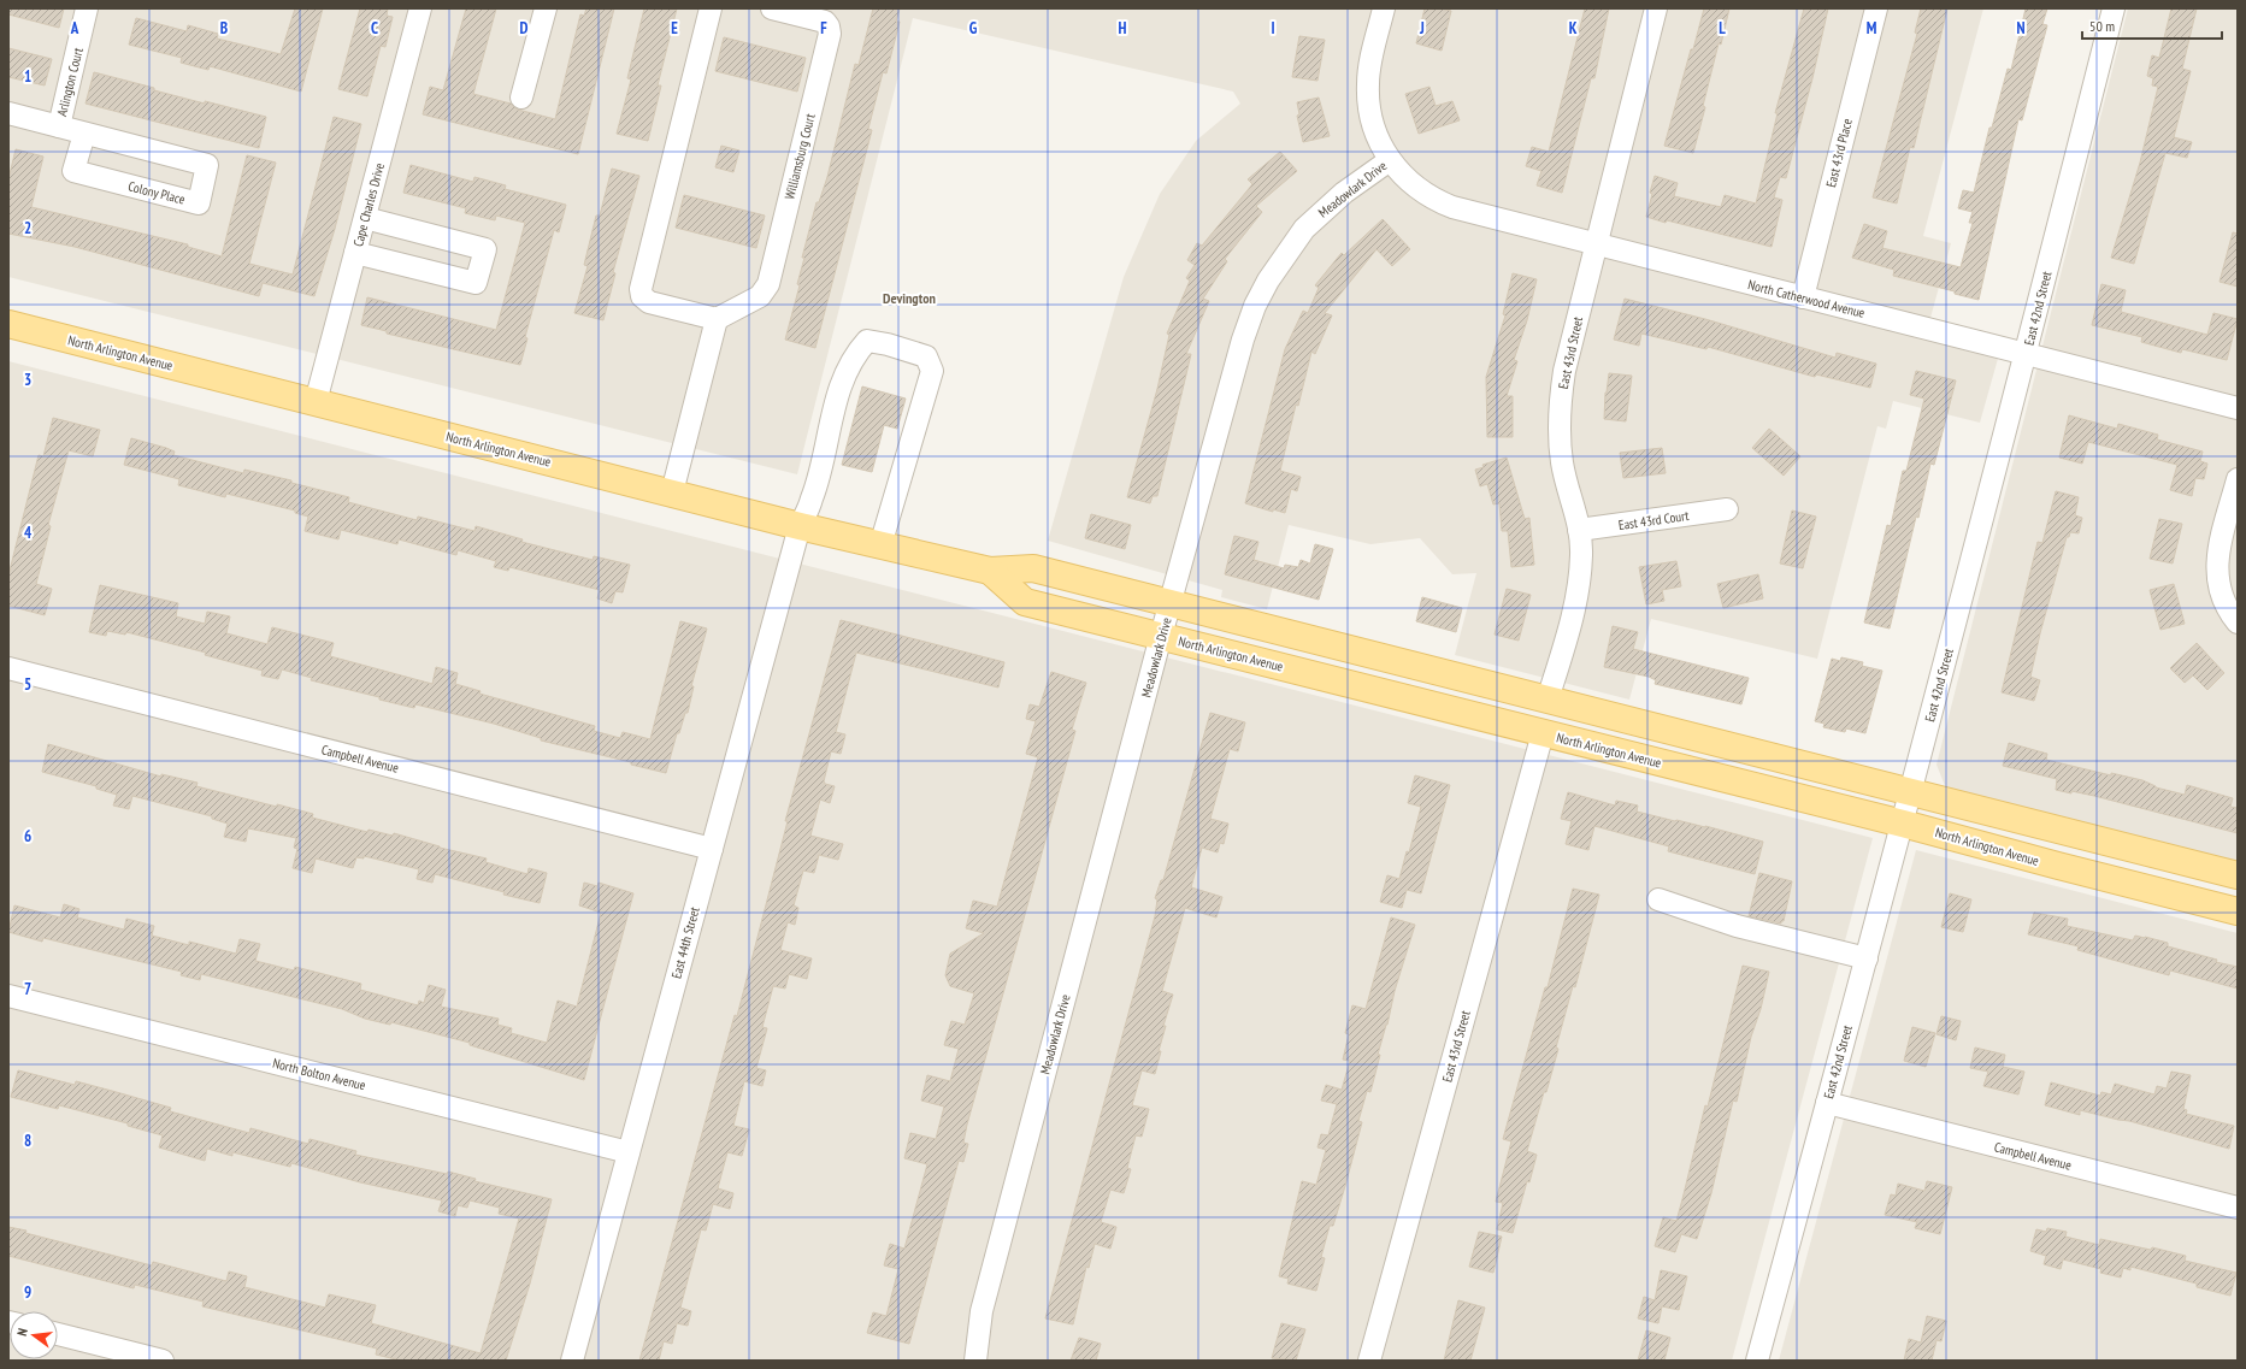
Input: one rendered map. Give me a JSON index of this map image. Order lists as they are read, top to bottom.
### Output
{
  "streets": {
    "main road": ["North Arlington Avenue"],
    "street": [
      "Arlington Court",
      "East 43rd Place",
      "Williamsburg Court",
      "Meadowlark Drive",
      "Colony Place",
      "Cape Charles Drive",
      "North Catherwood Avenue",
      "East 42nd Street",
      "East 43rd Street",
      "East 43rd Court",
      "Campbell Avenue",
      "East 44th Street",
      "North Bolton Avenue"
    ]
  },
  "crossings": [
    ["Arlington Court", "Colony Place"],
    ["East 43rd Place", "North Catherwood Avenue"],
    ["Meadowlark Drive", "North Catherwood Avenue"],
    ["Meadowlark Drive", "North Arlington Avenue"],
    ["Cape Charles Drive", "North Arlington Avenue"],
    ["North Catherwood Avenue", "East 42nd Street"],
    ["North Catherwood Avenue", "East 43rd Street"],
    ["East 42nd Street", "North Arlington Avenue"],
    ["East 42nd Street", "Campbell Avenue"],
    ["North Arlington Avenue", "East 43rd Street"],
    ["North Arlington Avenue", "East 44th Street"],
    ["East 43rd Street", "East 43rd Court"],
    ["Campbell Avenue", "East 44th Street"],
    ["East 44th Street", "North Bolton Avenue"]
  ],
  "districts": ["Devington"],
  "scale_bar": "50 m",
  "north": "left",
  "grid": {
    "columns": [
      "A",
      "B",
      "C",
      "D",
      "E",
      "F",
      "G",
      "H",
      "I",
      "J",
      "K",
      "L",
      "M",
      "N"
    ],
    "rows": [
      "1",
      "2",
      "3",
      "4",
      "5",
      "6",
      "7",
      "8",
      "9"
    ]
  }
}
